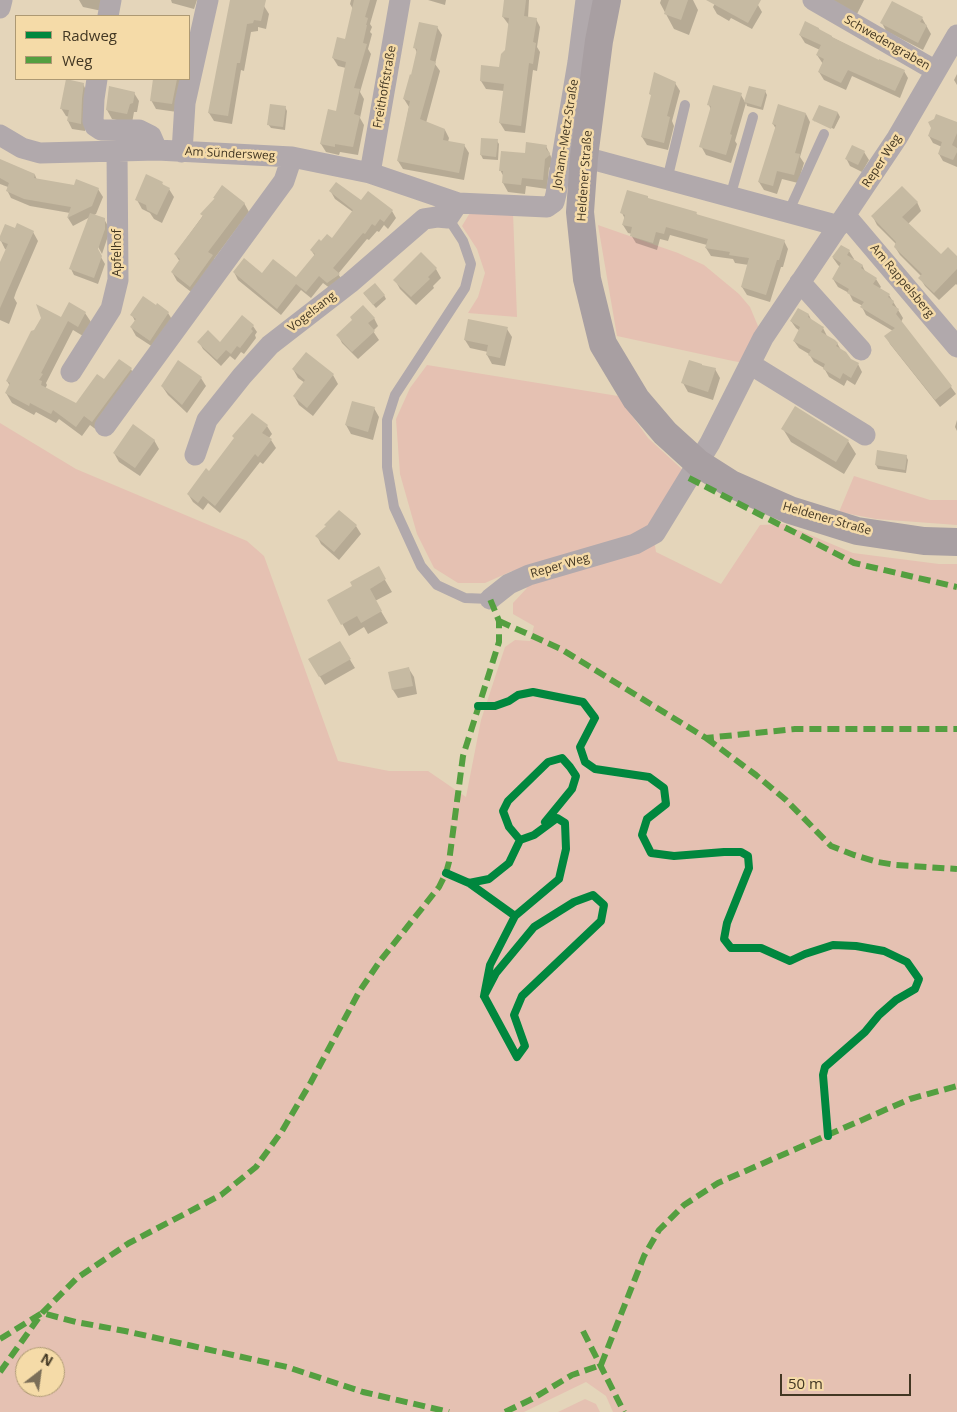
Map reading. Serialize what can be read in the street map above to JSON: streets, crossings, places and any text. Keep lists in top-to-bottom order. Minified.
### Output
{"streets":{"main road":["Heldener Straße"],"street":["Schwedengraben","Freithoffstraße","Johann-Metz-Straße","Am Sündersweg","Reper Weg","Apfelhof","Am Rappelsberg","Vogelsang"]},"crossings":[["Schwedengraben","Reper Weg"],["Freithoffstraße","Am Sündersweg"],["Johann-Metz-Straße","Am Sündersweg"],["Johann-Metz-Straße","Vogelsang"],["Am Sündersweg","Apfelhof"],["Am Sündersweg","Vogelsang"],["Reper Weg","Heldener Straße"],["Reper Weg","Am Rappelsberg"]],"legend":["Radweg","Weg"],"scale_bar":"50 m","north":"top right"}
